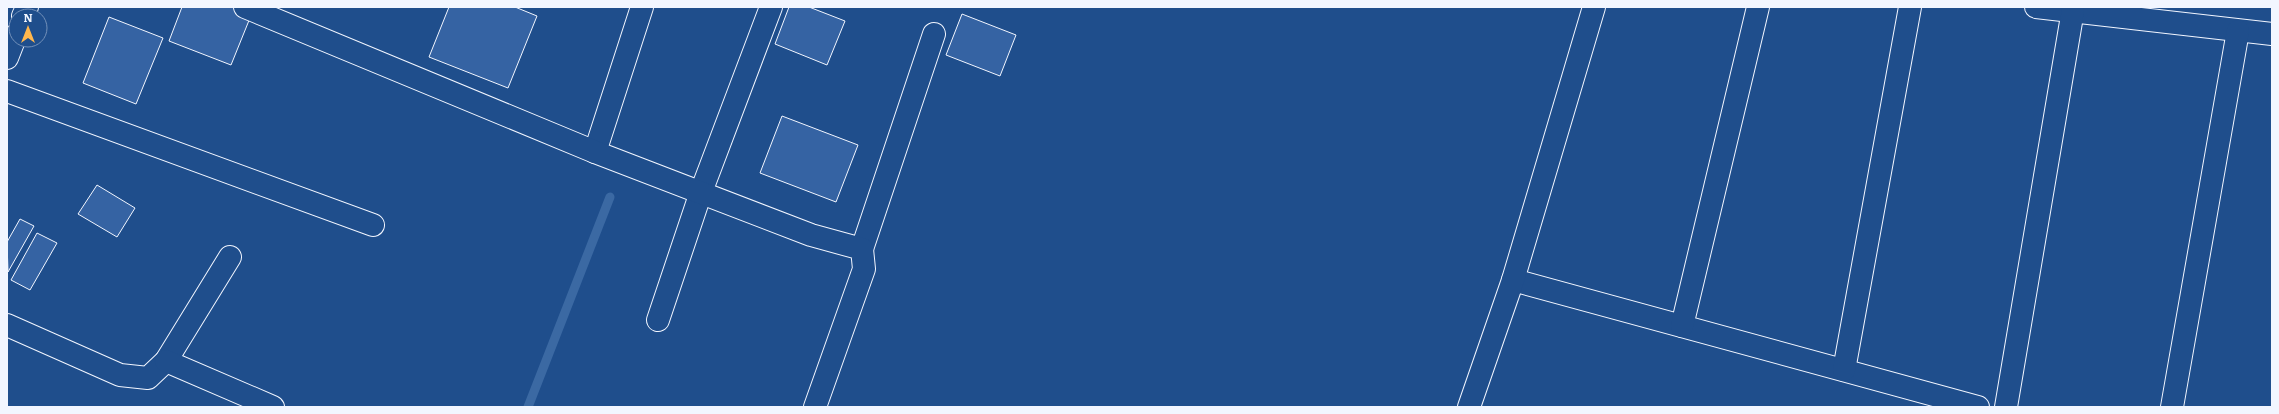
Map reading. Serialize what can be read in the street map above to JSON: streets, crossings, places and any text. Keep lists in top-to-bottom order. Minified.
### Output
{"north":"top"}
